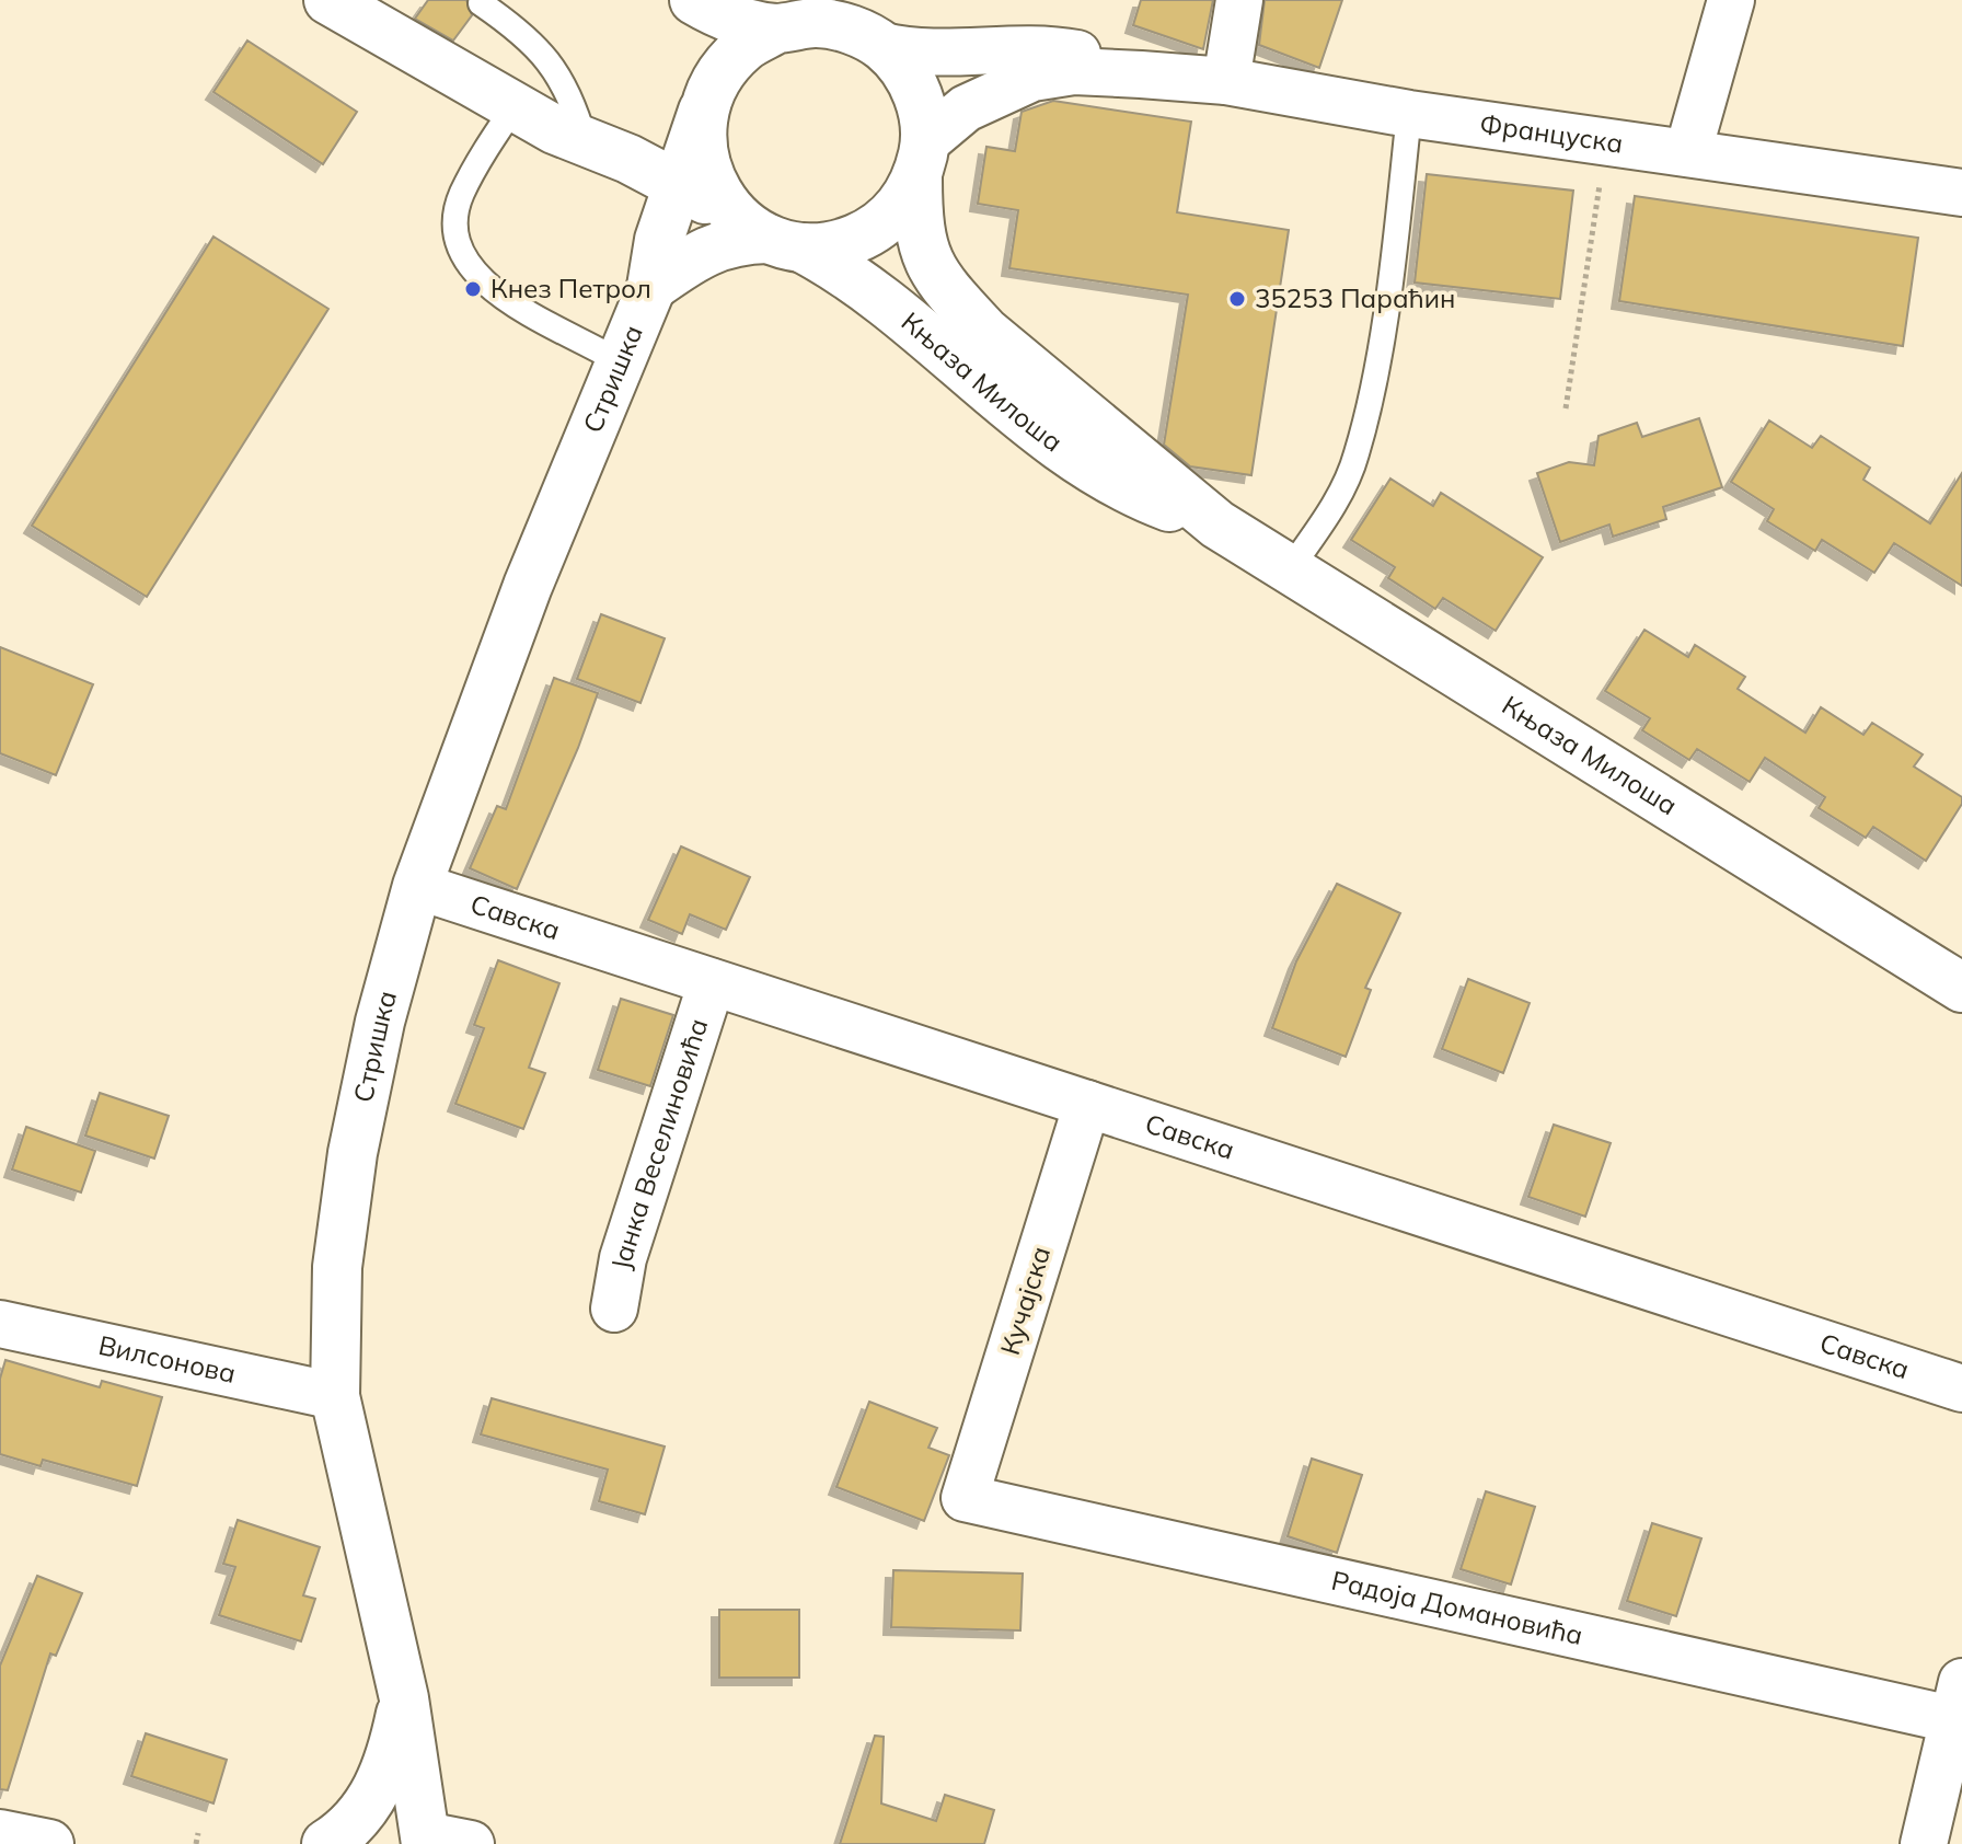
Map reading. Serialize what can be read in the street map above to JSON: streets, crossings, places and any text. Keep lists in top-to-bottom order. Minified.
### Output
{"streets":{"main road":["Стришка","Књаза Милоша"],"street":["Француска","Савска","Јанка Веселиновића","Кучајска","Вилсонова","Радоја Домановића"]},"crossings":[["Француска","Стришка"],["Француска","Књаза Милоша"],["Стришка","Књаза Милоша"],["Стришка","Савска"],["Стришка","Вилсонова"],["Савска","Јанка Веселиновића"],["Савска","Кучајска"],["Кучајска","Радоја Домановића"]],"places":["Кнез Петрол","35253 Параћин"]}
